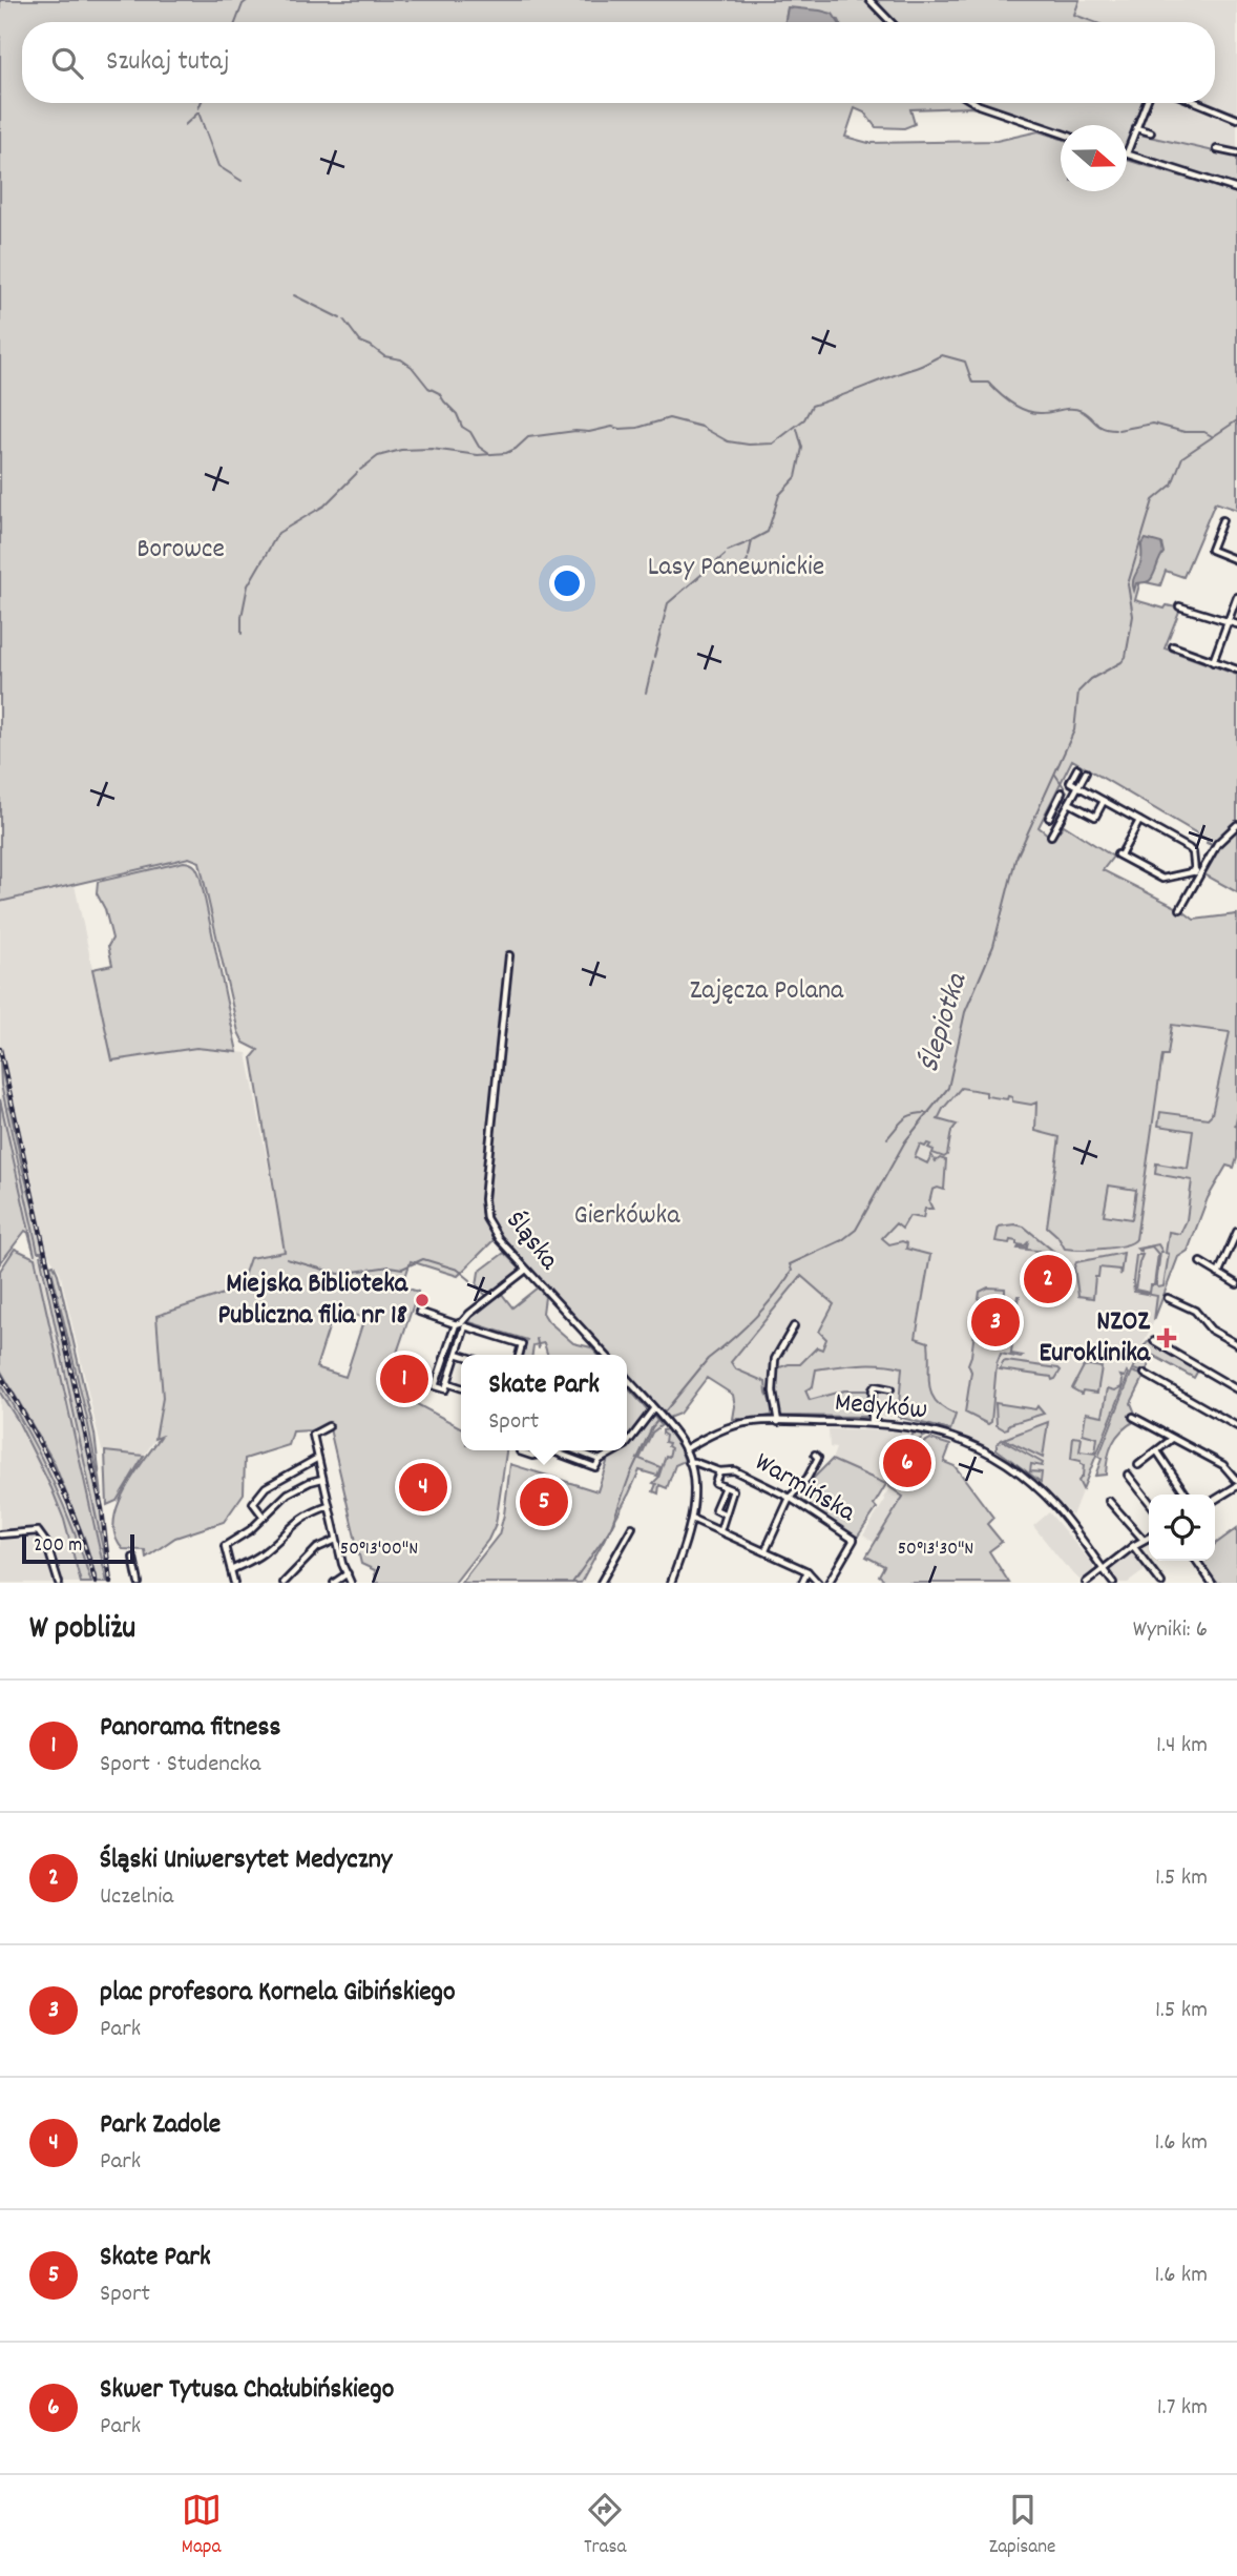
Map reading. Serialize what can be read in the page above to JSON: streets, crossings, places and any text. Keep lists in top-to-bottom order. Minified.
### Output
{"streets":{"street":["Śląska","Medyków","Warmińska"]},"water":["Ślepiotka"],"parks":["Borowce","Lasy Panewnickie","Zajęcza Polana","Gierkówka"],"places":{"other":["Miejska Biblioteka Publiczna filia nr 18"],"health":["NZOZ Euroklinika"]},"scale_bar":"200 m","north":"right","page":{"search":"Szukaj tutaj","pins":["2","3","1","6","4","5"],"popup":["Skate Park","Sport"],"scale":"200 m","heading":["W pobliżu","Wyniki: 6"],"list":[{"mark":"1","name":"Panorama fitness","note":"Sport · Studencka","value":"1.4 km"},{"mark":"2","name":"Śląski Uniwersytet Medyczny","note":"Uczelnia","value":"1.5 km"},{"mark":"3","name":"plac profesora Kornela Gibińskiego","note":"Park","value":"1.5 km"},{"mark":"4","name":"Park Zadole","note":"Park","value":"1.6 km"},{"mark":"5","name":"Skate Park","note":"Sport","value":"1.6 km"},{"mark":"6","name":"Skwer Tytusa Chałubińskiego","note":"Park","value":"1.7 km"}],"nav":["Mapa","Trasa","Zapisane"]},"coordinates":["50°13'00\"N","50°13'30\"N"]}
